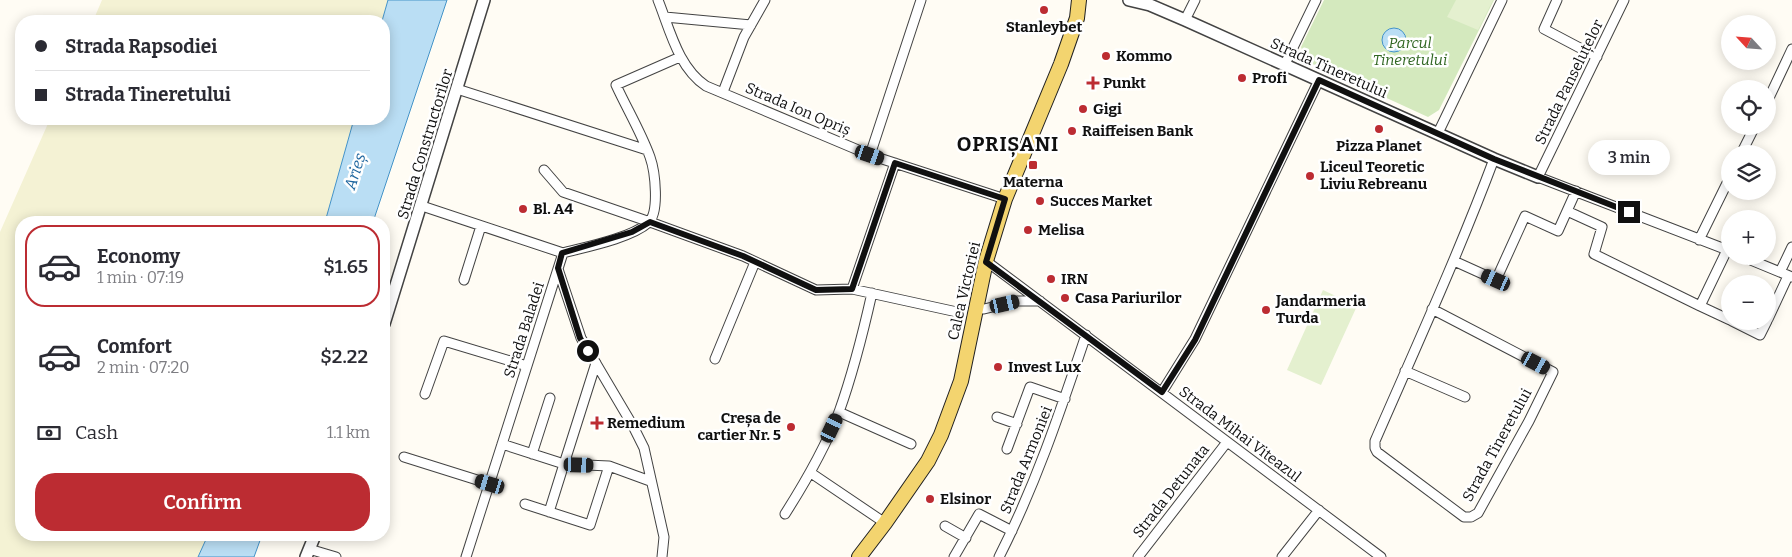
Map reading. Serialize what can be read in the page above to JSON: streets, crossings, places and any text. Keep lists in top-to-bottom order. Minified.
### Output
{"streets":{"main road":["Calea Victoriei"],"street":["Strada Tineretului","Strada Panseluțelor","Strada Ion Opriș","Strada Constructorilor","Strada Baladei","Strada Mihai Viteazul","Strada Armoniei","Strada Detunata"]},"crossings":[["Strada Tineretului","Strada Panseluțelor"],["Strada Ion Opriș","Calea Victoriei"],["Calea Victoriei","Strada Mihai Viteazul"],["Strada Mihai Viteazul","Strada Armoniei"],["Strada Mihai Viteazul","Strada Detunata"]],"districts":["OPRIȘANI"],"water":["Arieș"],"parks":["Parcul Tineretului"],"places":{"other":["Stanleybet","Kommo","Profi","Gigi","Pizza Planet","Raiffeisen Bank","Liceul Teoretic Liviu Rebreanu","Succes Market","Bl. A4","Melisa","IRN","Casa Pariurilor","Jandarmeria Turda","Invest Lux","Creșa de cartier Nr. 5","Elsinor"],"health":["Punkt","Remedium"],"transit":["Materna"]},"north":"top left","page":{"map_buttons":["+","−"],"banner":["Strada Rapsodiei","Strada Tineretului"],"bubble":"3 min","list":[{"name":"Economy","note":"1 min · 07:19","value":"$1.65"},{"name":"Comfort","note":"2 min · 07:20","value":"$2.22"}],"pay":["Cash","1.1 km"],"buttons":"Confirm"}}
